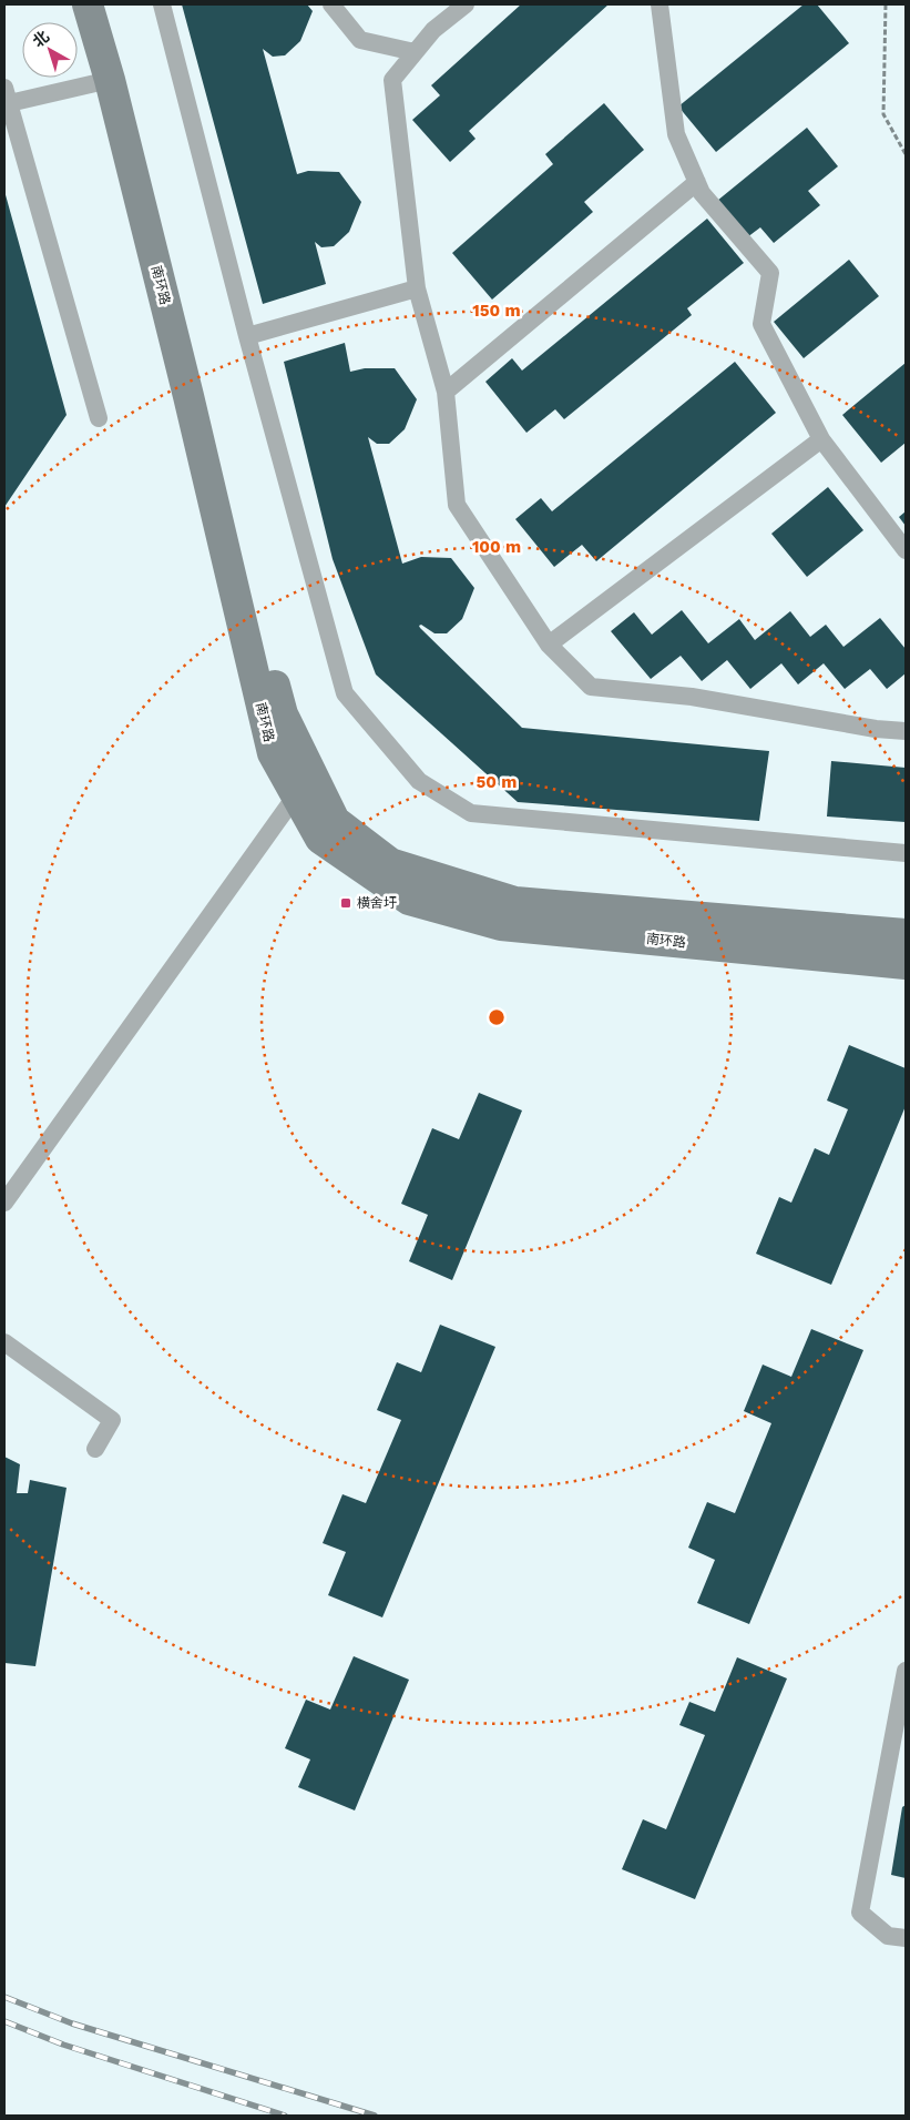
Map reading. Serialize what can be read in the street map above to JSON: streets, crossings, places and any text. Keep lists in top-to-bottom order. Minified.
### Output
{"streets":{"main road":["南环路"]},"places":{"transit":["横舍圩"]},"north":"top left","rings":["150 m","100 m","50 m"]}
